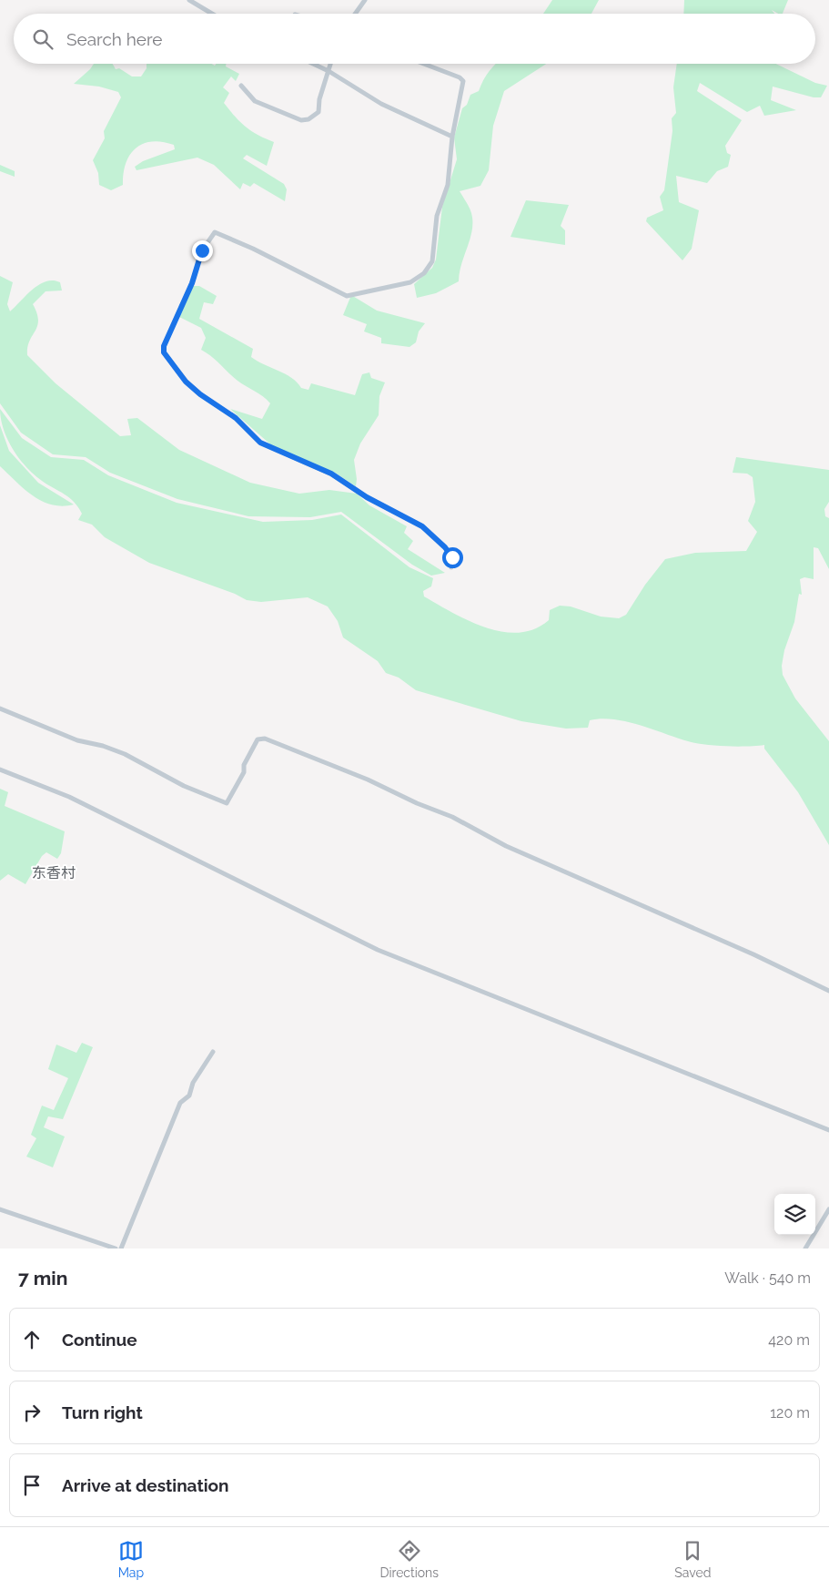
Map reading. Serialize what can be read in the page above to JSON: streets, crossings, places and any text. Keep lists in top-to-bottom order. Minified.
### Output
{"districts":["东香村"],"page":{"search":"Search here","heading":["7 min","Walk · 540 m"],"list":[["Continue","420 m"],["Turn right","120 m"],"Arrive at destination"],"nav":["Map","Directions","Saved"]}}
